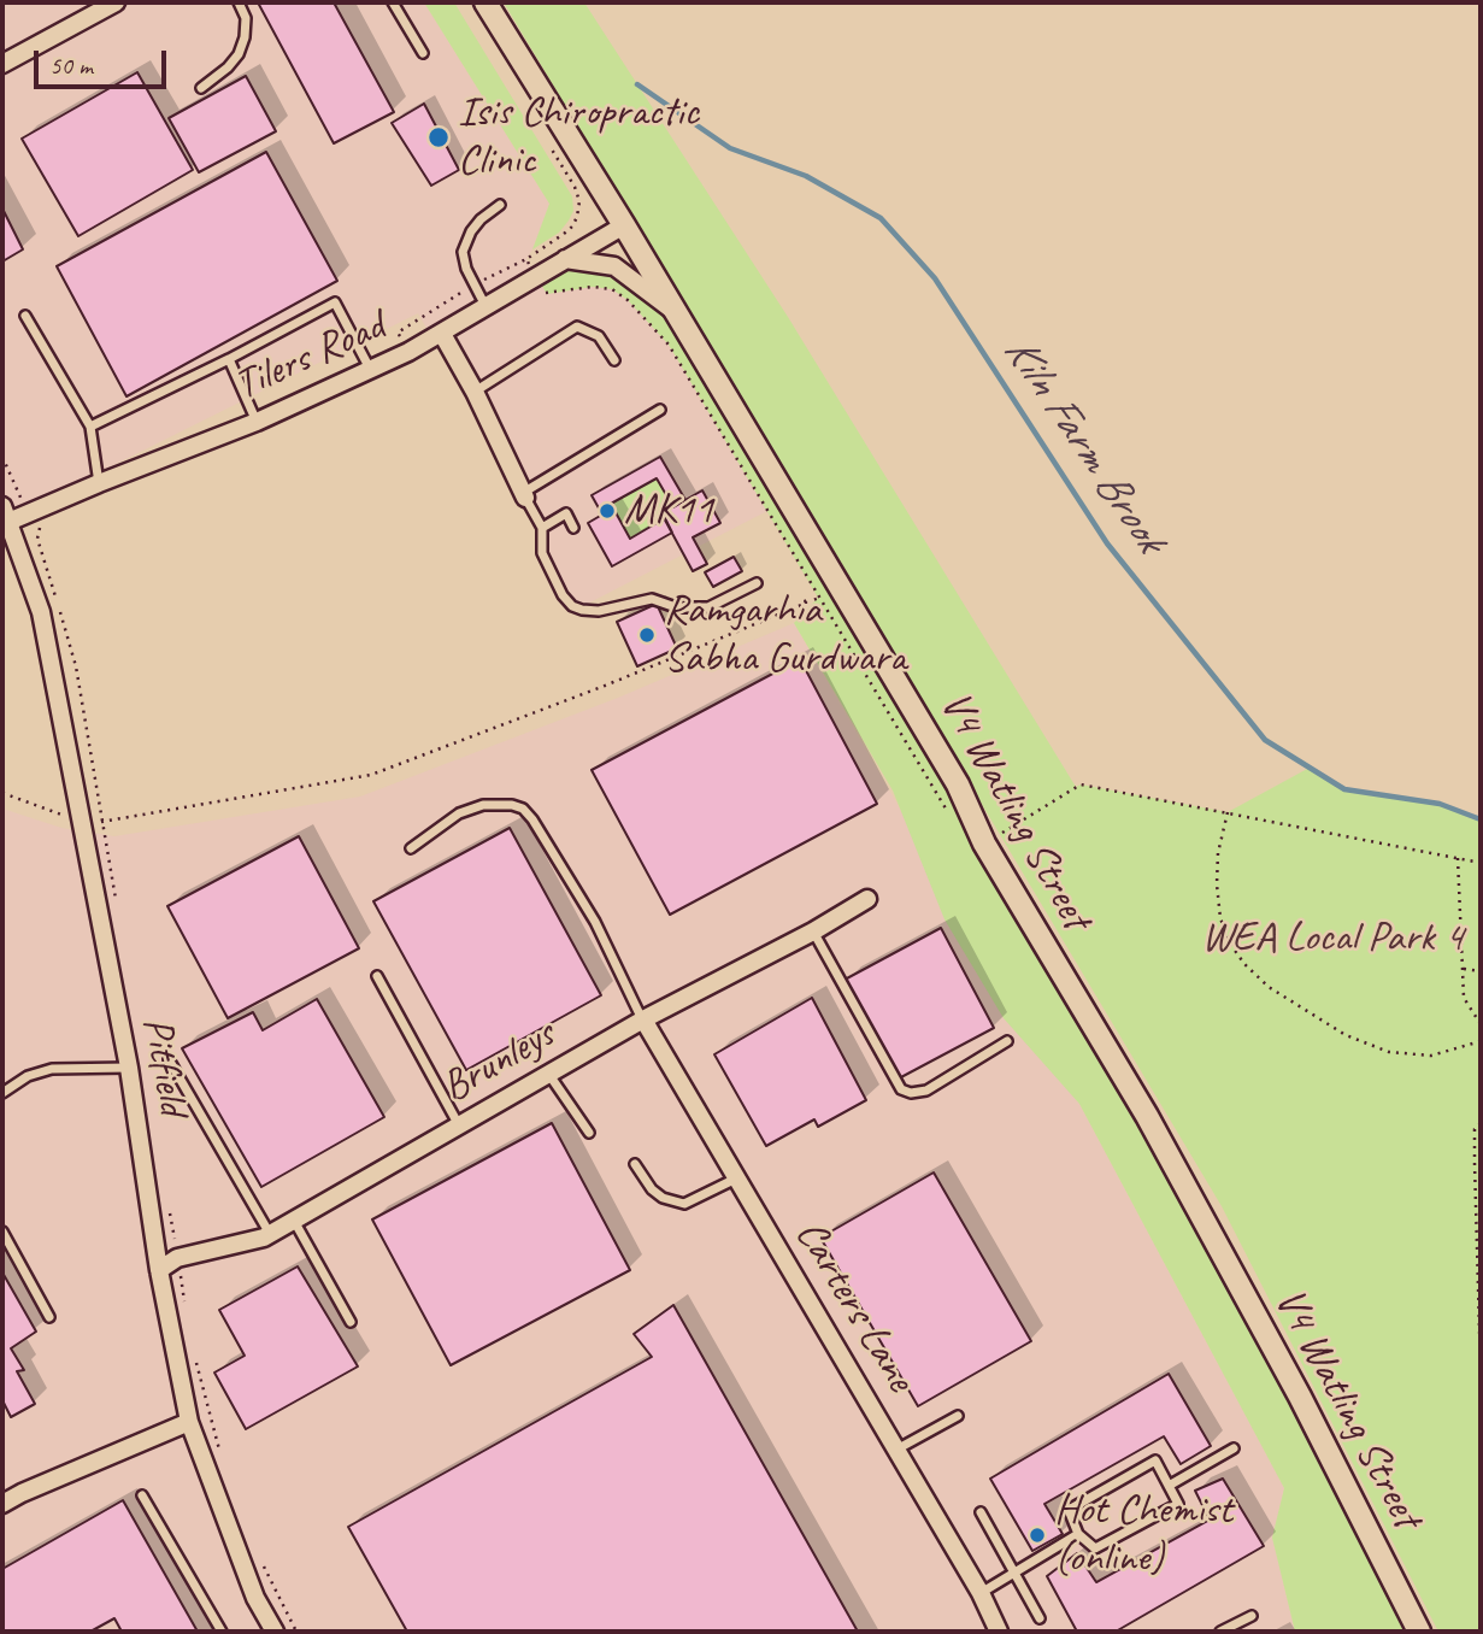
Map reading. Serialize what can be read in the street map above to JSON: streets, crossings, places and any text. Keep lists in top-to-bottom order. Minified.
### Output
{"streets":{"street":["Tilers Road","V4 Watling Street","Brunleys","Pitfield","Carters Lane"]},"crossings":[["Tilers Road","V4 Watling Street"],["Tilers Road","Pitfield"],["Brunleys","Pitfield"],["Brunleys","Carters Lane"]],"water":["Kiln Farm Brook"],"parks":["WEA Local Park 4"],"places":["Isis Chiropractic Clinic","MK11","Ramgarhia Sabha Gurdwara","Hot Chemist (online)"],"scale_bar":"50 m"}
